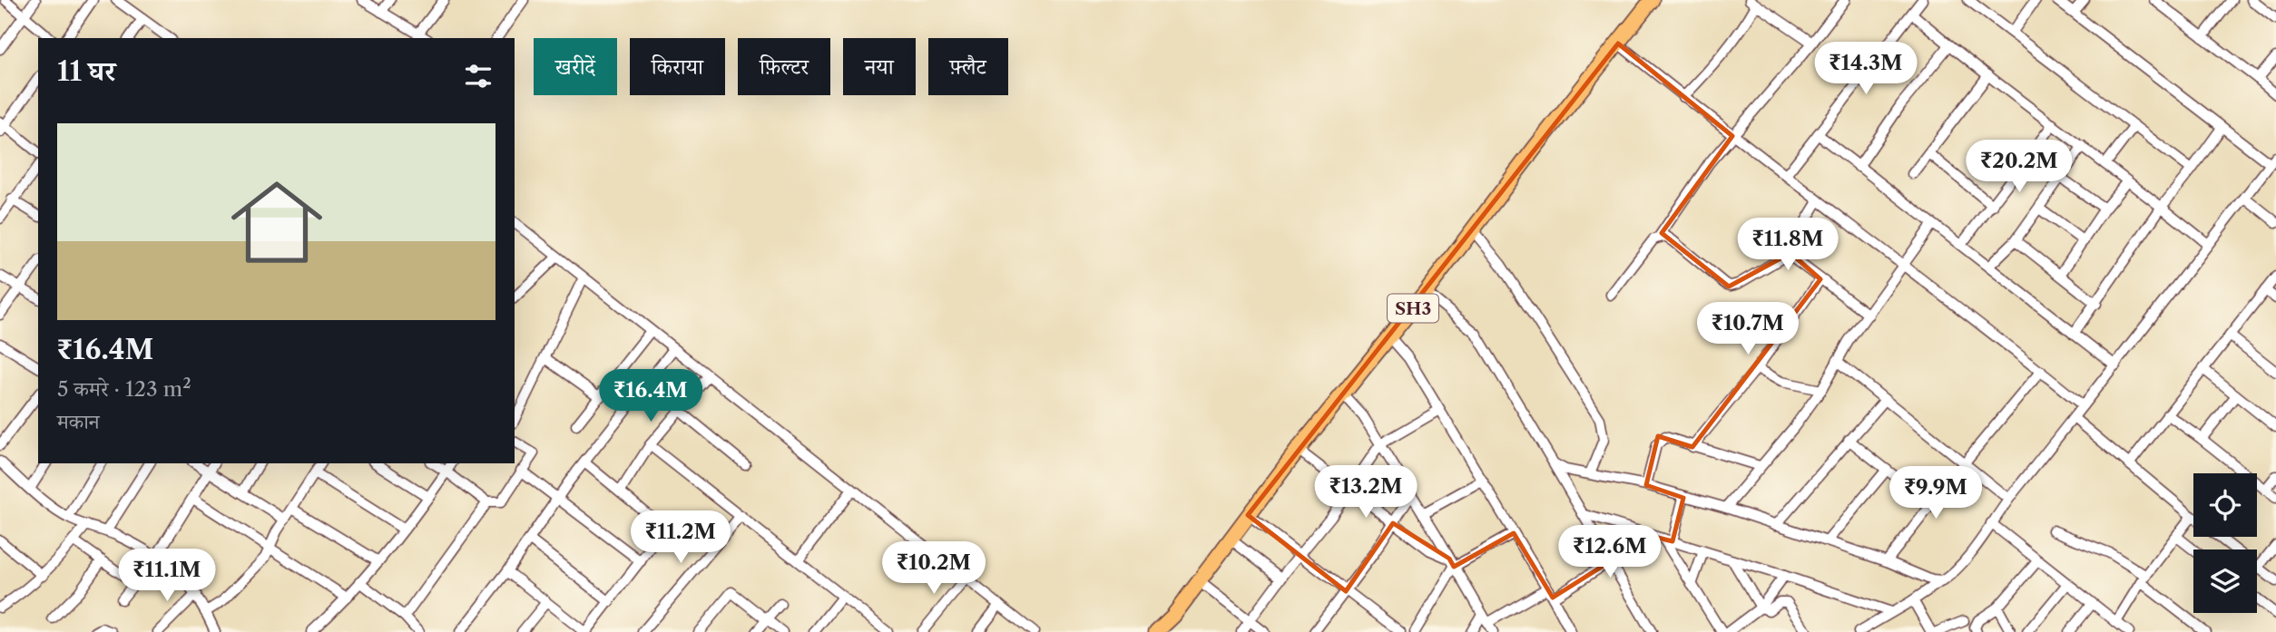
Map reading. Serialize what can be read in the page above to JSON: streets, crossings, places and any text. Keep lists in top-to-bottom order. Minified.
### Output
{"streets":{"main road":["SH3"]},"page":{"chip":["खरीदें","किराया","फ़िल्टर","नया","फ़्लैट"],"heading":"11 घर","price":["₹14.3M","₹20.2M","₹11.8M","₹10.7M","₹16.4M","₹13.2M","₹9.9M","₹11.2M","₹12.6M","₹10.2M","₹11.1M"],"list":[{"name":"₹16.4M","note":"5 कमरे · 123 m² · मकान"}]}}
